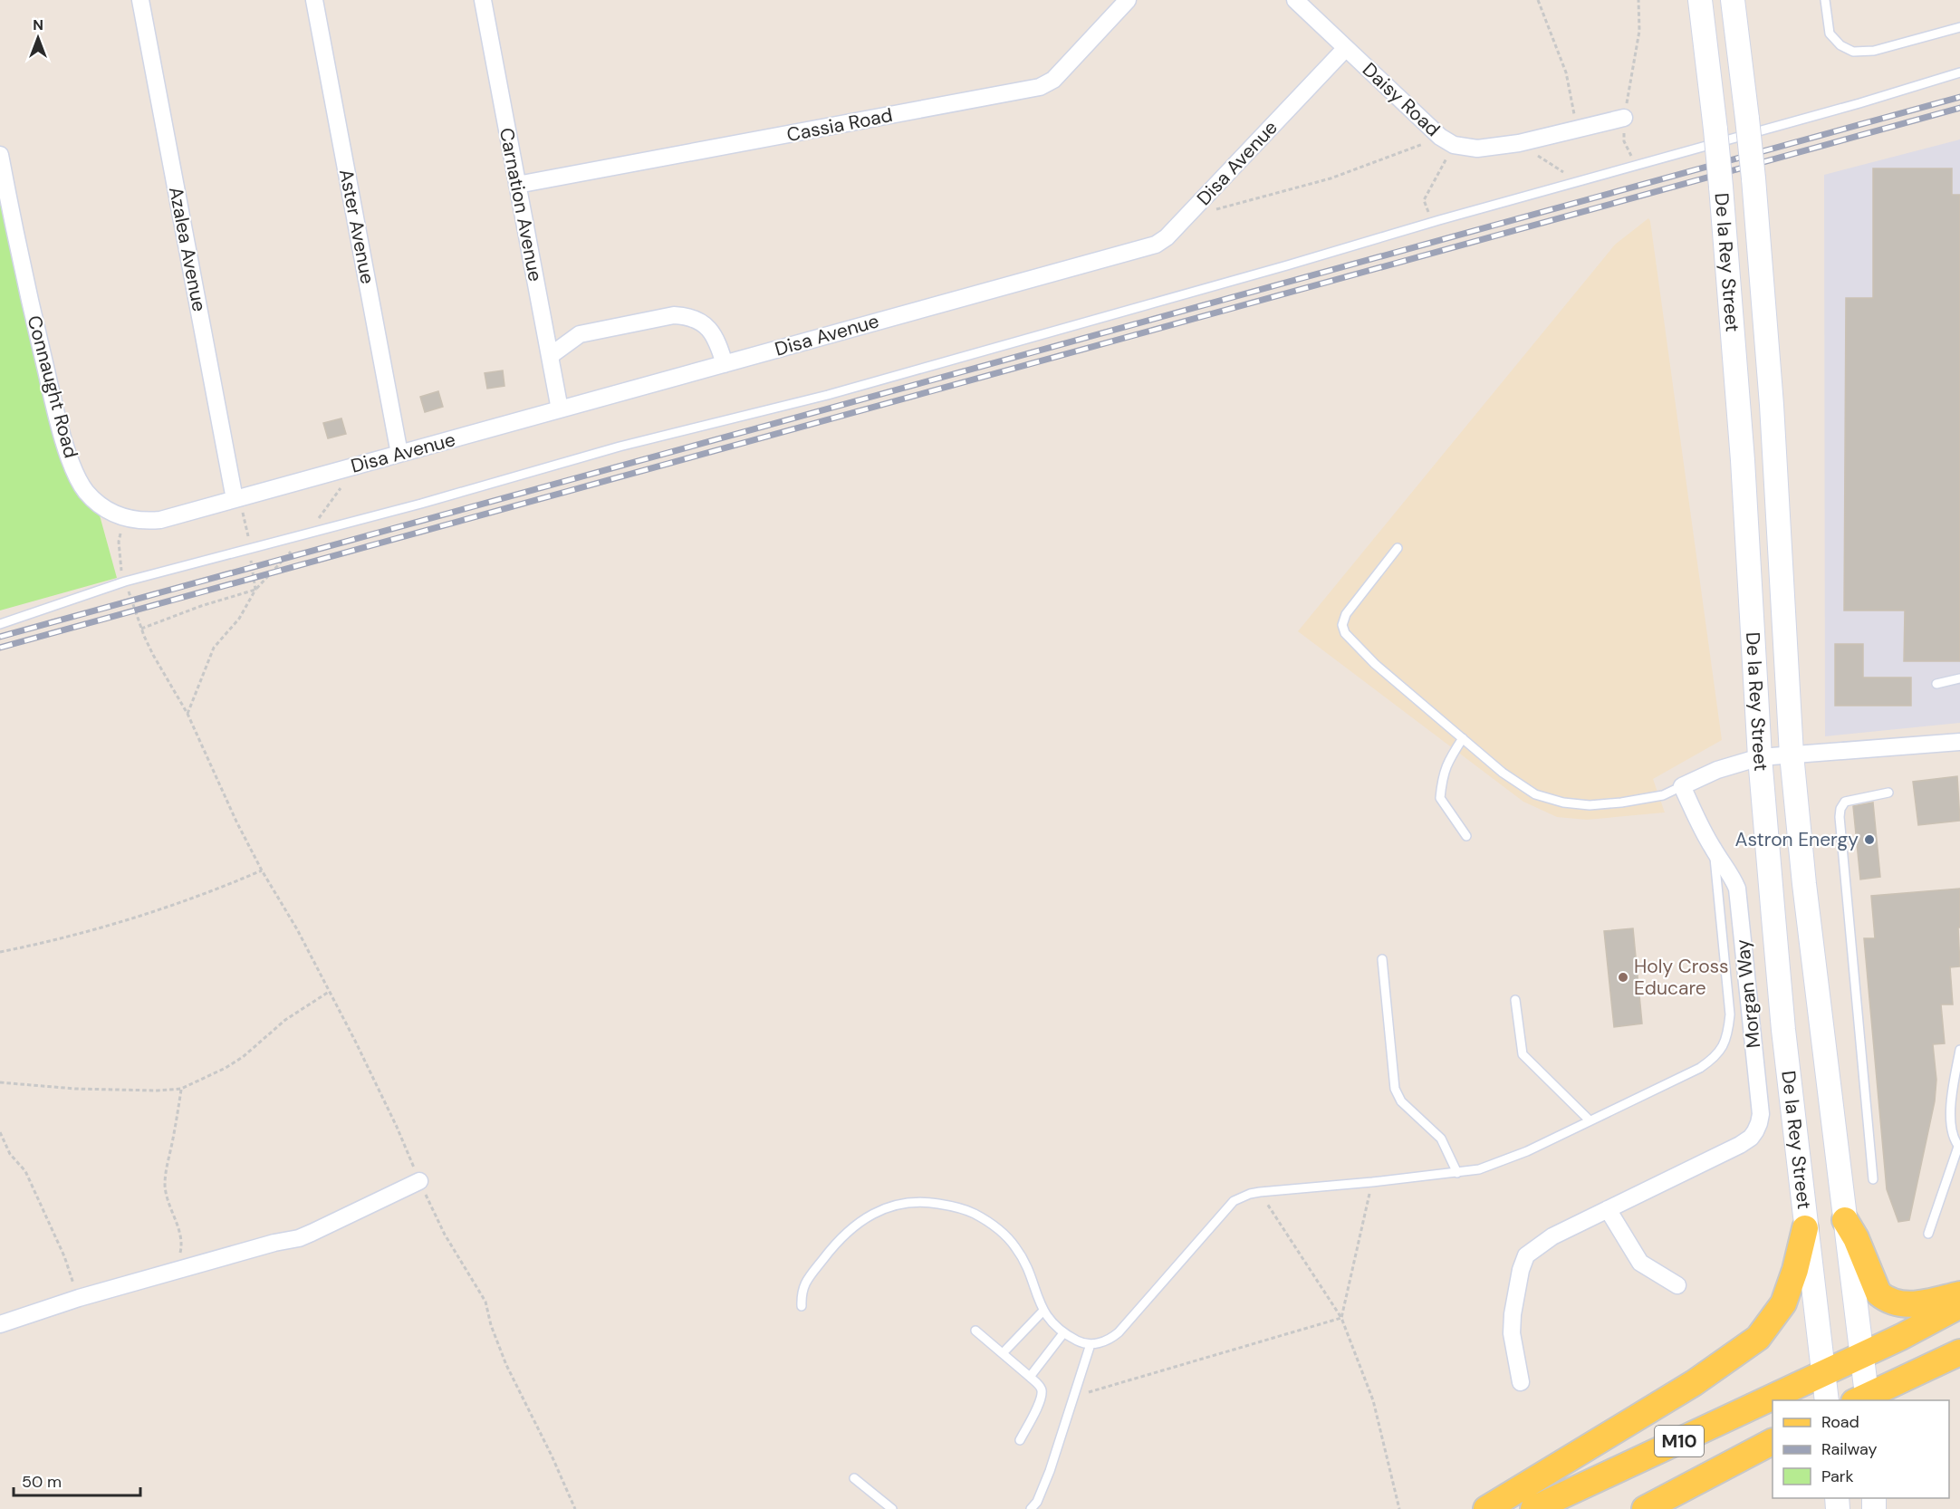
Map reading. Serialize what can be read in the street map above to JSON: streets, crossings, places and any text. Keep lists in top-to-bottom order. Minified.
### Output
{"streets":{"main road":["De la Rey Street","M10"],"street":["Daisy Road","Cassia Road","Disa Avenue","Carnation Avenue","Aster Avenue","Azalea Avenue","Connaught Road","Morgan Way"]},"crossings":[["Daisy Road","Disa Avenue"],["Cassia Road","Carnation Avenue"],["Disa Avenue","Carnation Avenue"],["Disa Avenue","Aster Avenue"],["Disa Avenue","Azalea Avenue"],["Disa Avenue","Connaught Road"],["Azalea Avenue","Connaught Road"],["De la Rey Street","M10"]],"places":["Astron Energy","Holy Cross Educare"],"legend":["Road","Railway","Park"],"scale_bar":"50 m","north":"top"}
